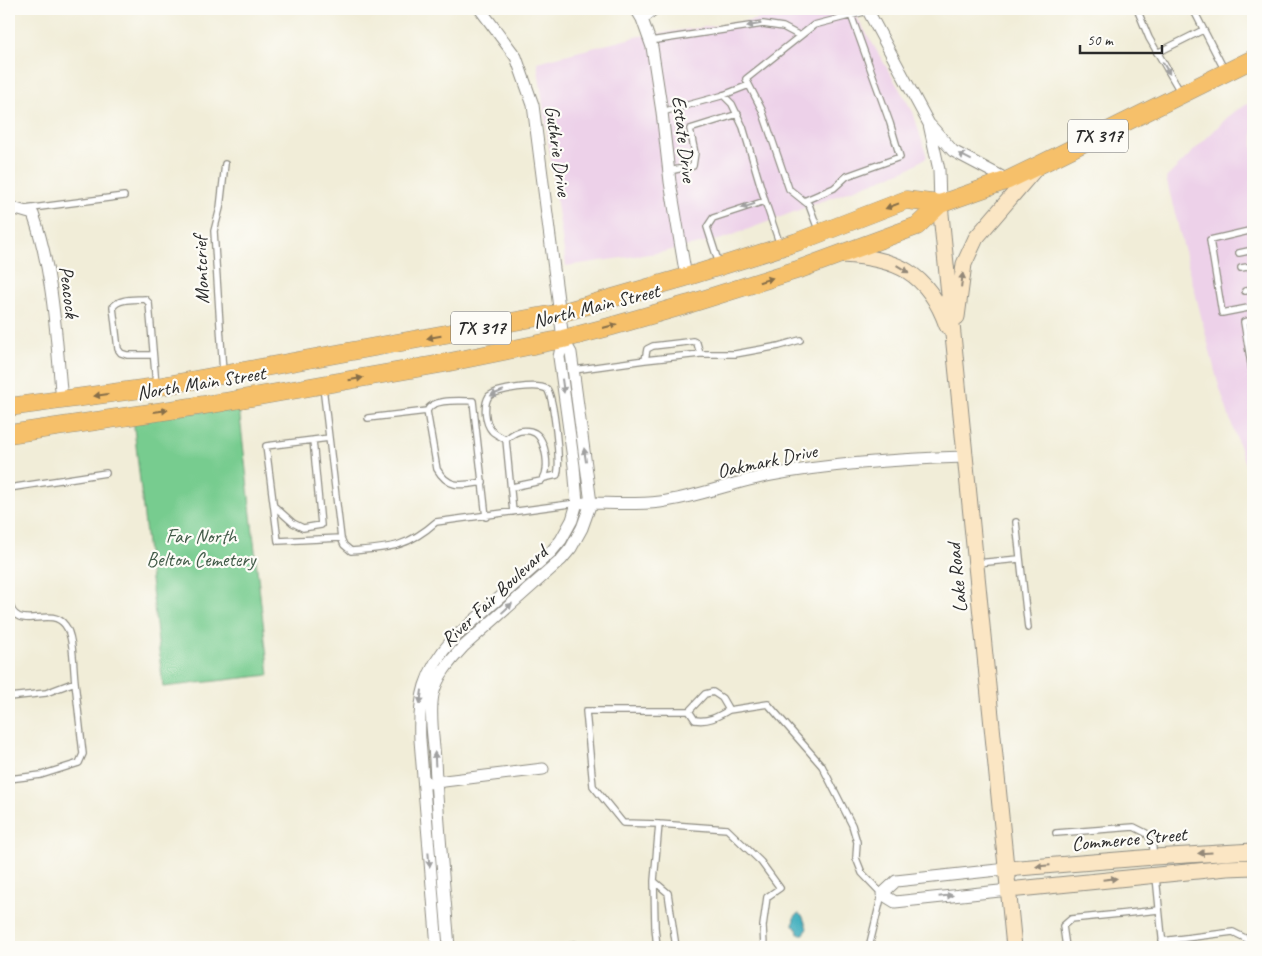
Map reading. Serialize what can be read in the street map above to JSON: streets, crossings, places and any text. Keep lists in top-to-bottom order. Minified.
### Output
{"streets":{"main road":["TX 317","North Main Street","Lake Road","Commerce Street"],"street":["Estate Drive","Guthrie Drive","Peacock","Oakmark Drive","River Fair Boulevard"],"lane":["Montcrief"]},"crossings":[["Estate Drive","North Main Street"],["Guthrie Drive","North Main Street"],["Guthrie Drive","River Fair Boulevard"],["Montcrief","North Main Street"],["Peacock","North Main Street"],["North Main Street","Lake Road"],["North Main Street","River Fair Boulevard"],["Oakmark Drive","Lake Road"],["Oakmark Drive","River Fair Boulevard"],["Lake Road","Commerce Street"]],"parks":["Far North Belton Cemetery"],"scale_bar":"50 m"}
